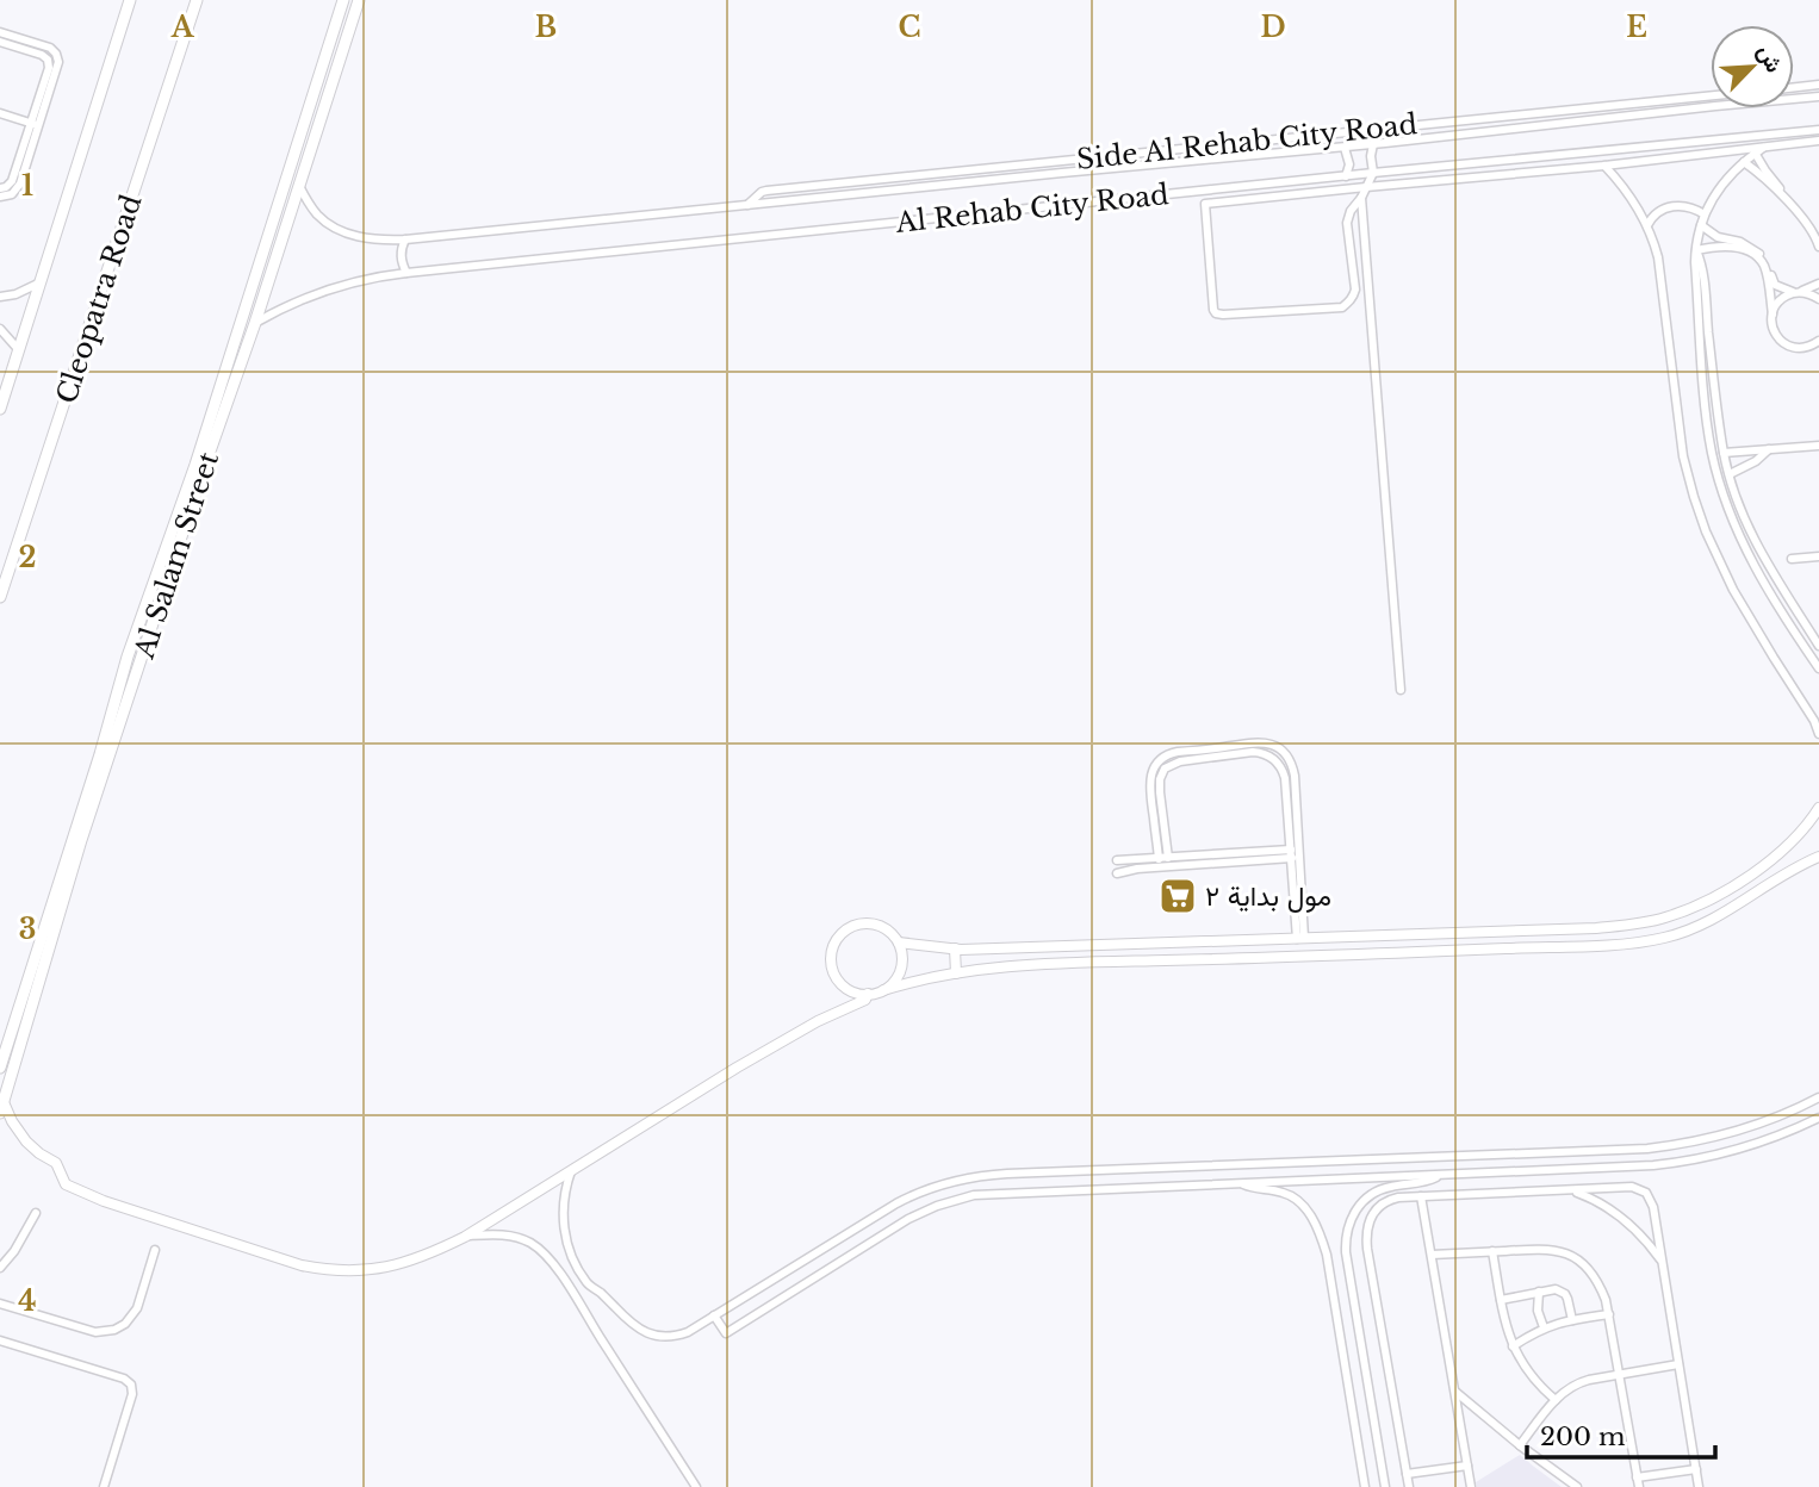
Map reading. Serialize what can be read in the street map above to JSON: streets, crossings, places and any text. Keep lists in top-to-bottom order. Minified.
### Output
{"streets":{"main road":["Cleopatra Road","Al Salam Street"],"street":["Side Al Rehab City Road","Al Rehab City Road"]},"crossings":[["Side Al Rehab City Road","Al Rehab City Road"],["Al Rehab City Road","Al Salam Street"]],"places":{"supermarket":["مول بداية ۲"]},"scale_bar":"200 m","north":"top right","grid":{"columns":["A","B","C","D","E"],"rows":["1","2","3","4"]}}
